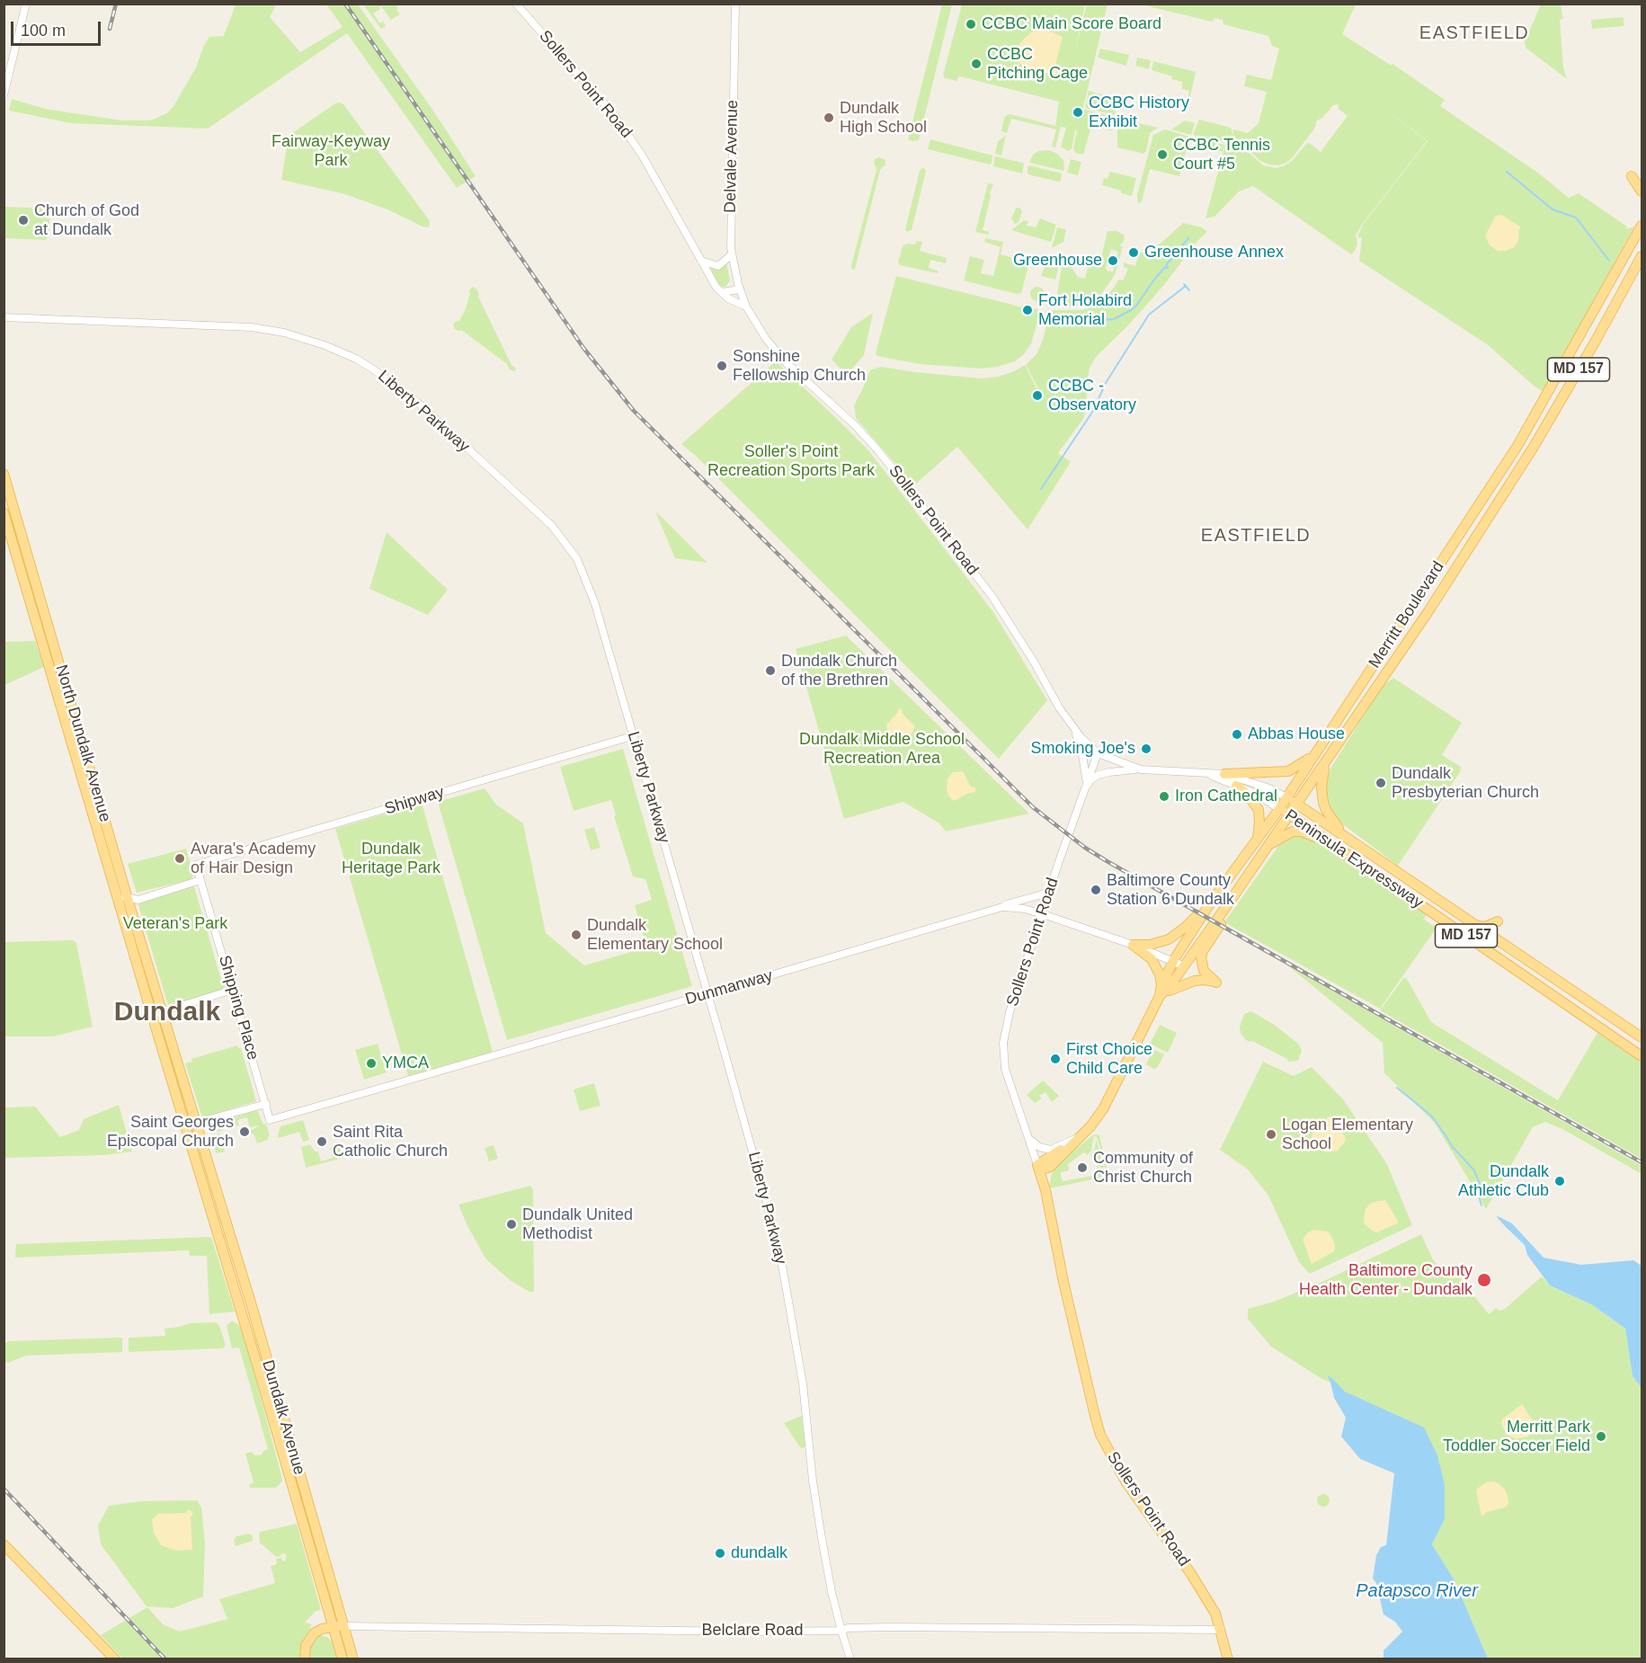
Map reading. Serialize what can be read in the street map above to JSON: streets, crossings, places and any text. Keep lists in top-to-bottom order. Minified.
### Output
{"streets":{"main road":["Sollers Point Road","MD 157","Merritt Boulevard","North Dundalk Avenue","Peninsula Expressway","Dundalk Avenue","Belclare Road"],"street":["Delvale Avenue","Liberty Parkway","Shipway","Dunmanway","Shipping Place"]},"crossings":[["Sollers Point Road","Delvale Avenue"],["Sollers Point Road","Merritt Boulevard"],["Sollers Point Road","Dunmanway"],["Sollers Point Road","Belclare Road"],["MD 157","Merritt Boulevard"],["MD 157","Peninsula Expressway"],["Liberty Parkway","Shipway"],["Liberty Parkway","Dunmanway"],["Liberty Parkway","Belclare Road"],["Merritt Boulevard","Peninsula Expressway"],["Merritt Boulevard","Dunmanway"],["North Dundalk Avenue","Dundalk Avenue"],["Shipway","Shipping Place"],["Dunmanway","Shipping Place"],["Dundalk Avenue","Belclare Road"]],"districts":["EASTFIELD","EASTFIELD","Dundalk"],"water":["Patapsco River"],"parks":["Fairway-Keyway Park","Soller's Point Recreation Sports Park","Dundalk Middle School Recreation Area","Dundalk Heritage Park","Veteran's Park"],"places":["CCBC Main Score Board","CCBC Pitching Cage","CCBC History Exhibit","Dundalk High School","CCBC Tennis Court #5","Church of God at Dundalk","Greenhouse Annex","Greenhouse","Fort Holabird Memorial","Sonshine Fellowship Church","CCBC - Observatory","Dundalk Church of the Brethren","Abbas House","Smoking Joe's","Dundalk Presbyterian Church","Iron Cathedral","Avara's Academy of Hair Design","Baltimore County Station 6 Dundalk","Dundalk Elementary School","First Choice Child Care","YMCA","Saint Georges Episcopal Church","Logan Elementary School","Saint Rita Catholic Church","Community of Christ Church","Dundalk Athletic Club","Dundalk United Methodist","Baltimore County Health Center - Dundalk","Merritt Park Toddler Soccer Field","dundalk"],"scale_bar":"100 m"}
